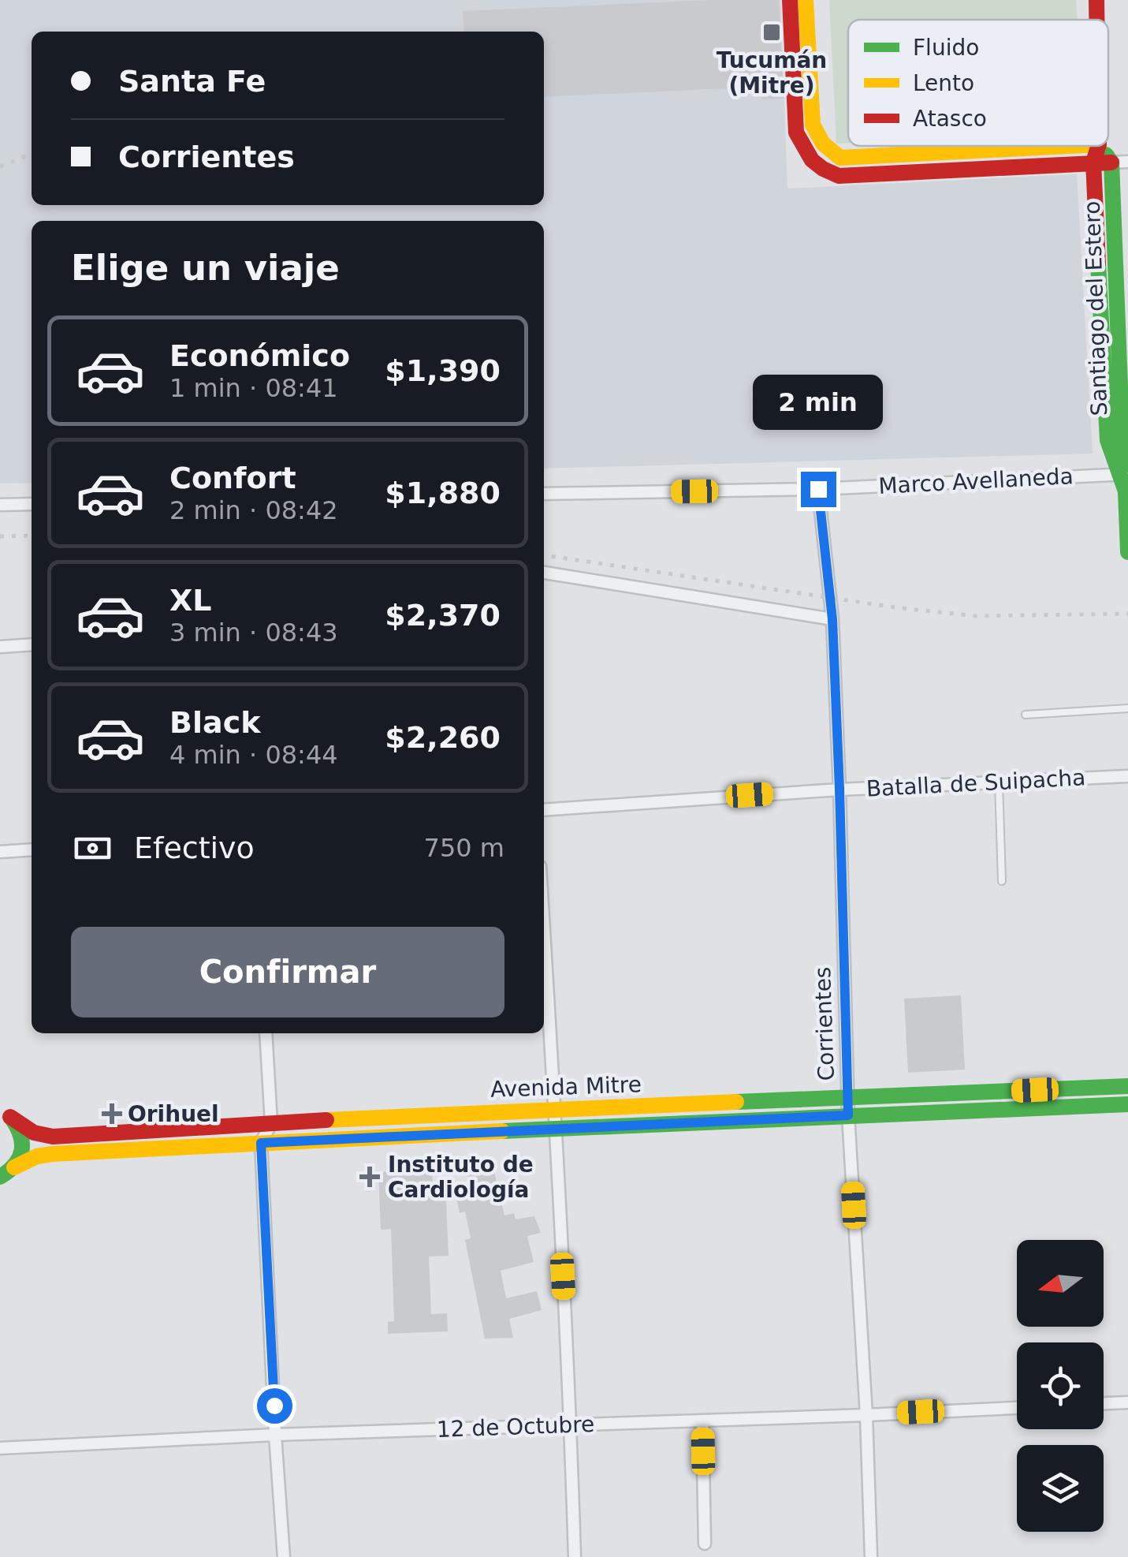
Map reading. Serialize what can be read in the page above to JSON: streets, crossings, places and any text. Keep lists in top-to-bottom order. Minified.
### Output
{"streets":{"main road":["Santiago del Estero","Avenida Mitre"],"street":["Marco Avellaneda","Batalla de Suipacha","Corrientes","12 de Octubre"]},"crossings":[["Santiago del Estero","Marco Avellaneda"],["Marco Avellaneda","Corrientes"],["Batalla de Suipacha","Corrientes"],["Corrientes","Avenida Mitre"],["Corrientes","12 de Octubre"]],"places":{"transit":["Tucumán (Mitre)"],"health":["Orihuel","Instituto de Cardiología"]},"legend":["Fluido","Lento","Atasco"],"north":"left","page":{"banner":["Santa Fe","Corrientes"],"heading":"Elige un viaje","list":[{"name":"Económico","note":"1 min · 08:41","value":"$1,390"},{"name":"Confort","note":"2 min · 08:42","value":"$1,880"},{"name":"XL","note":"3 min · 08:43","value":"$2,370"},{"name":"Black","note":"4 min · 08:44","value":"$2,260"}],"bubble":"2 min","pay":["Efectivo","750 m"],"buttons":"Confirmar"}}
